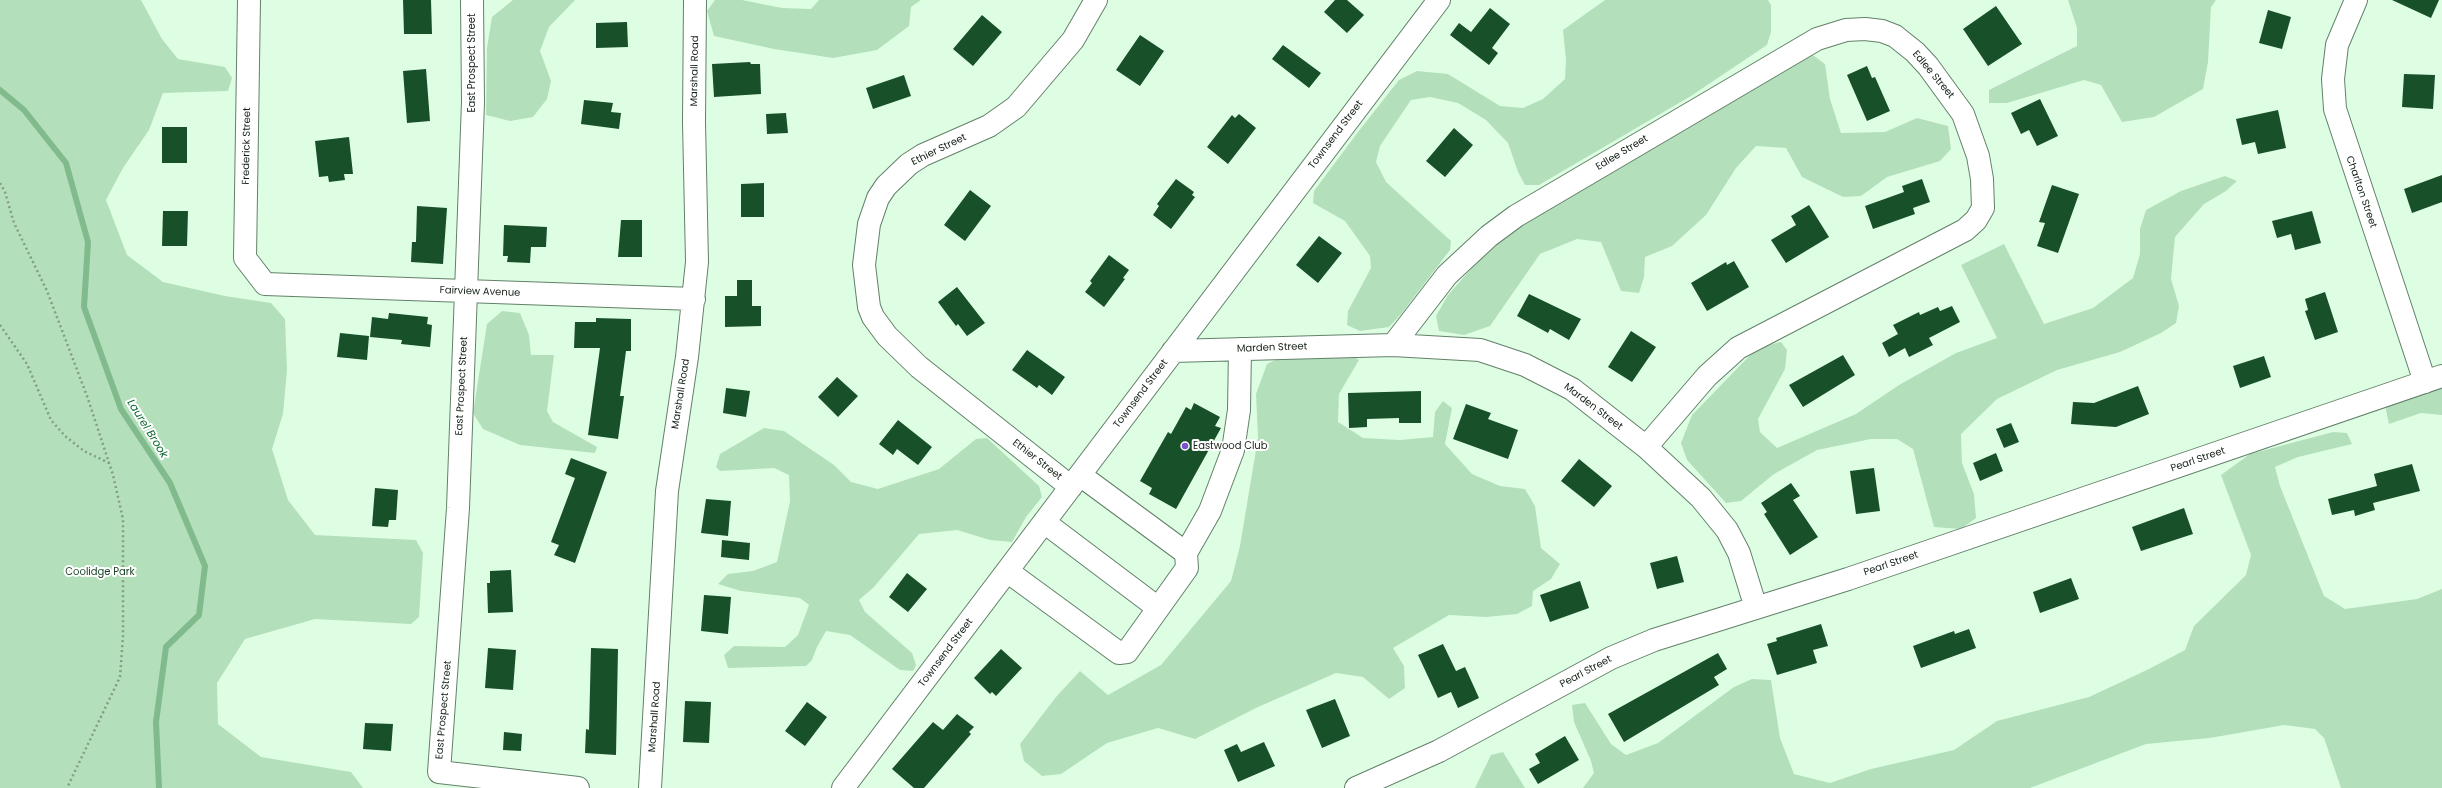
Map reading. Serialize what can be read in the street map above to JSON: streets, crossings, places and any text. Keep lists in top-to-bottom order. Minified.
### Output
{"streets":{"street":["East Prospect Street","Marshall Road","Edlee Street","Townsend Street","Frederick Street","Ethier Street","Charlton Street","Fairview Avenue","Marden Street","Pearl Street"]},"crossings":[["East Prospect Street","Fairview Avenue"],["Marshall Road","Fairview Avenue"],["Edlee Street","Marden Street"],["Townsend Street","Ethier Street"],["Townsend Street","Marden Street"],["Frederick Street","Fairview Avenue"],["Charlton Street","Pearl Street"],["Marden Street","Pearl Street"]],"water":["Laurel Brook"],"parks":["Coolidge Park"],"places":["Eastwood Club"]}
